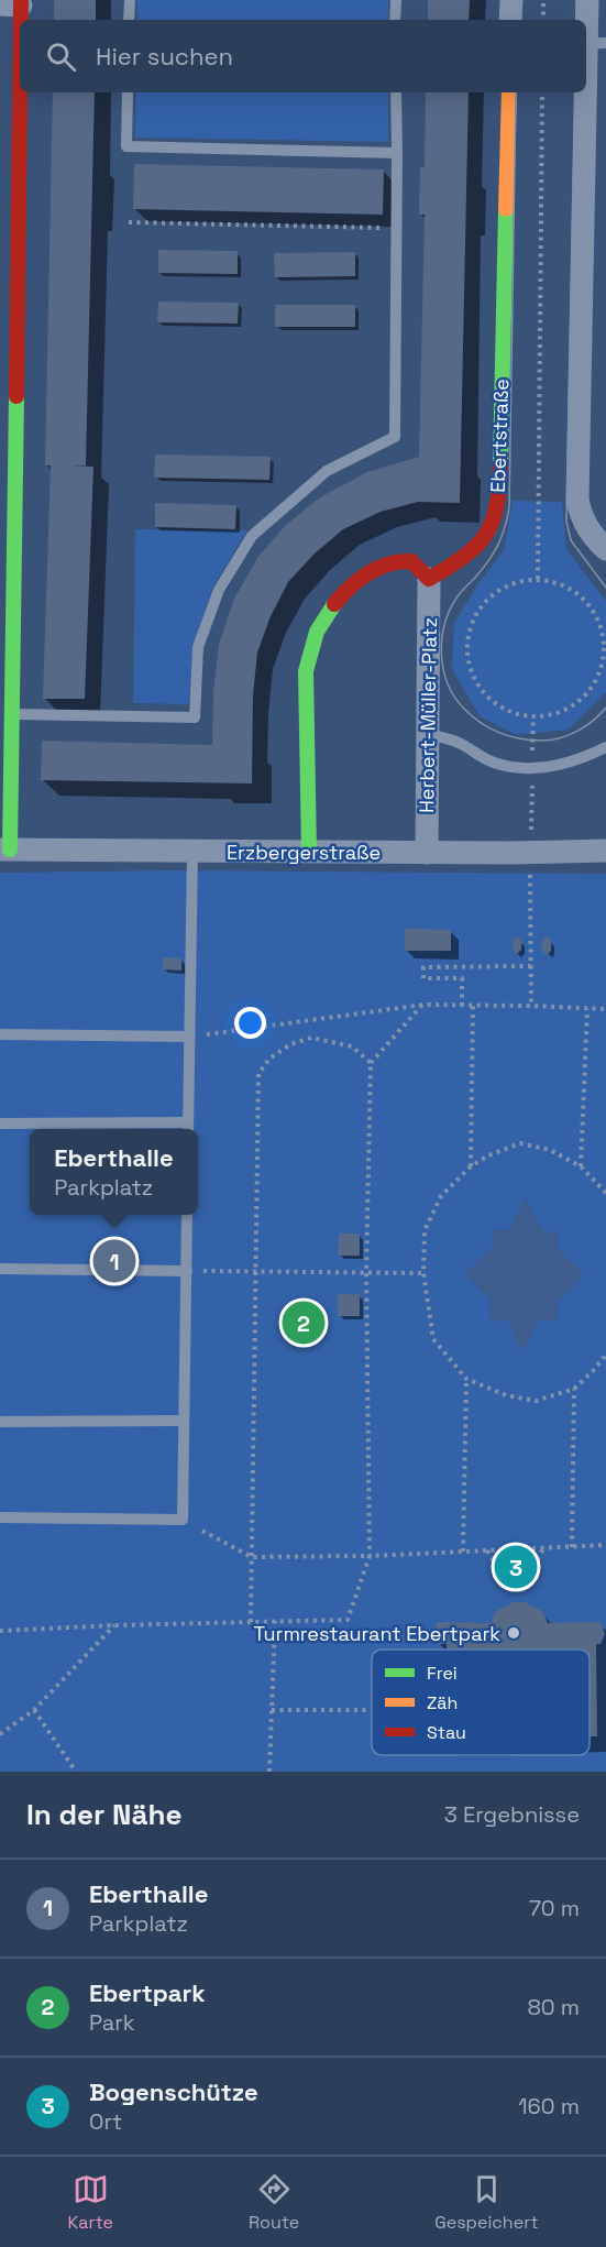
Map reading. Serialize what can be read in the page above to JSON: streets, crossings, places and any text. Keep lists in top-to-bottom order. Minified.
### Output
{"streets":{"street":["Ebertstraße","Herbert-Müller-Platz","Erzbergerstraße"]},"crossings":[["Ebertstraße","Herbert-Müller-Platz"],["Herbert-Müller-Platz","Erzbergerstraße"]],"places":["Turmrestaurant Ebertpark"],"legend":["Frei","Zäh","Stau"],"page":{"search":"Hier suchen","popup":["Eberthalle","Parkplatz"],"pins":["1","2","3"],"heading":["In der Nähe","3 Ergebnisse"],"list":[{"mark":"1","name":"Eberthalle","note":"Parkplatz","value":"70 m"},{"mark":"2","name":"Ebertpark","note":"Park","value":"80 m"},{"mark":"3","name":"Bogenschütze","note":"Ort","value":"160 m"}],"nav":["Karte","Route","Gespeichert"]}}
